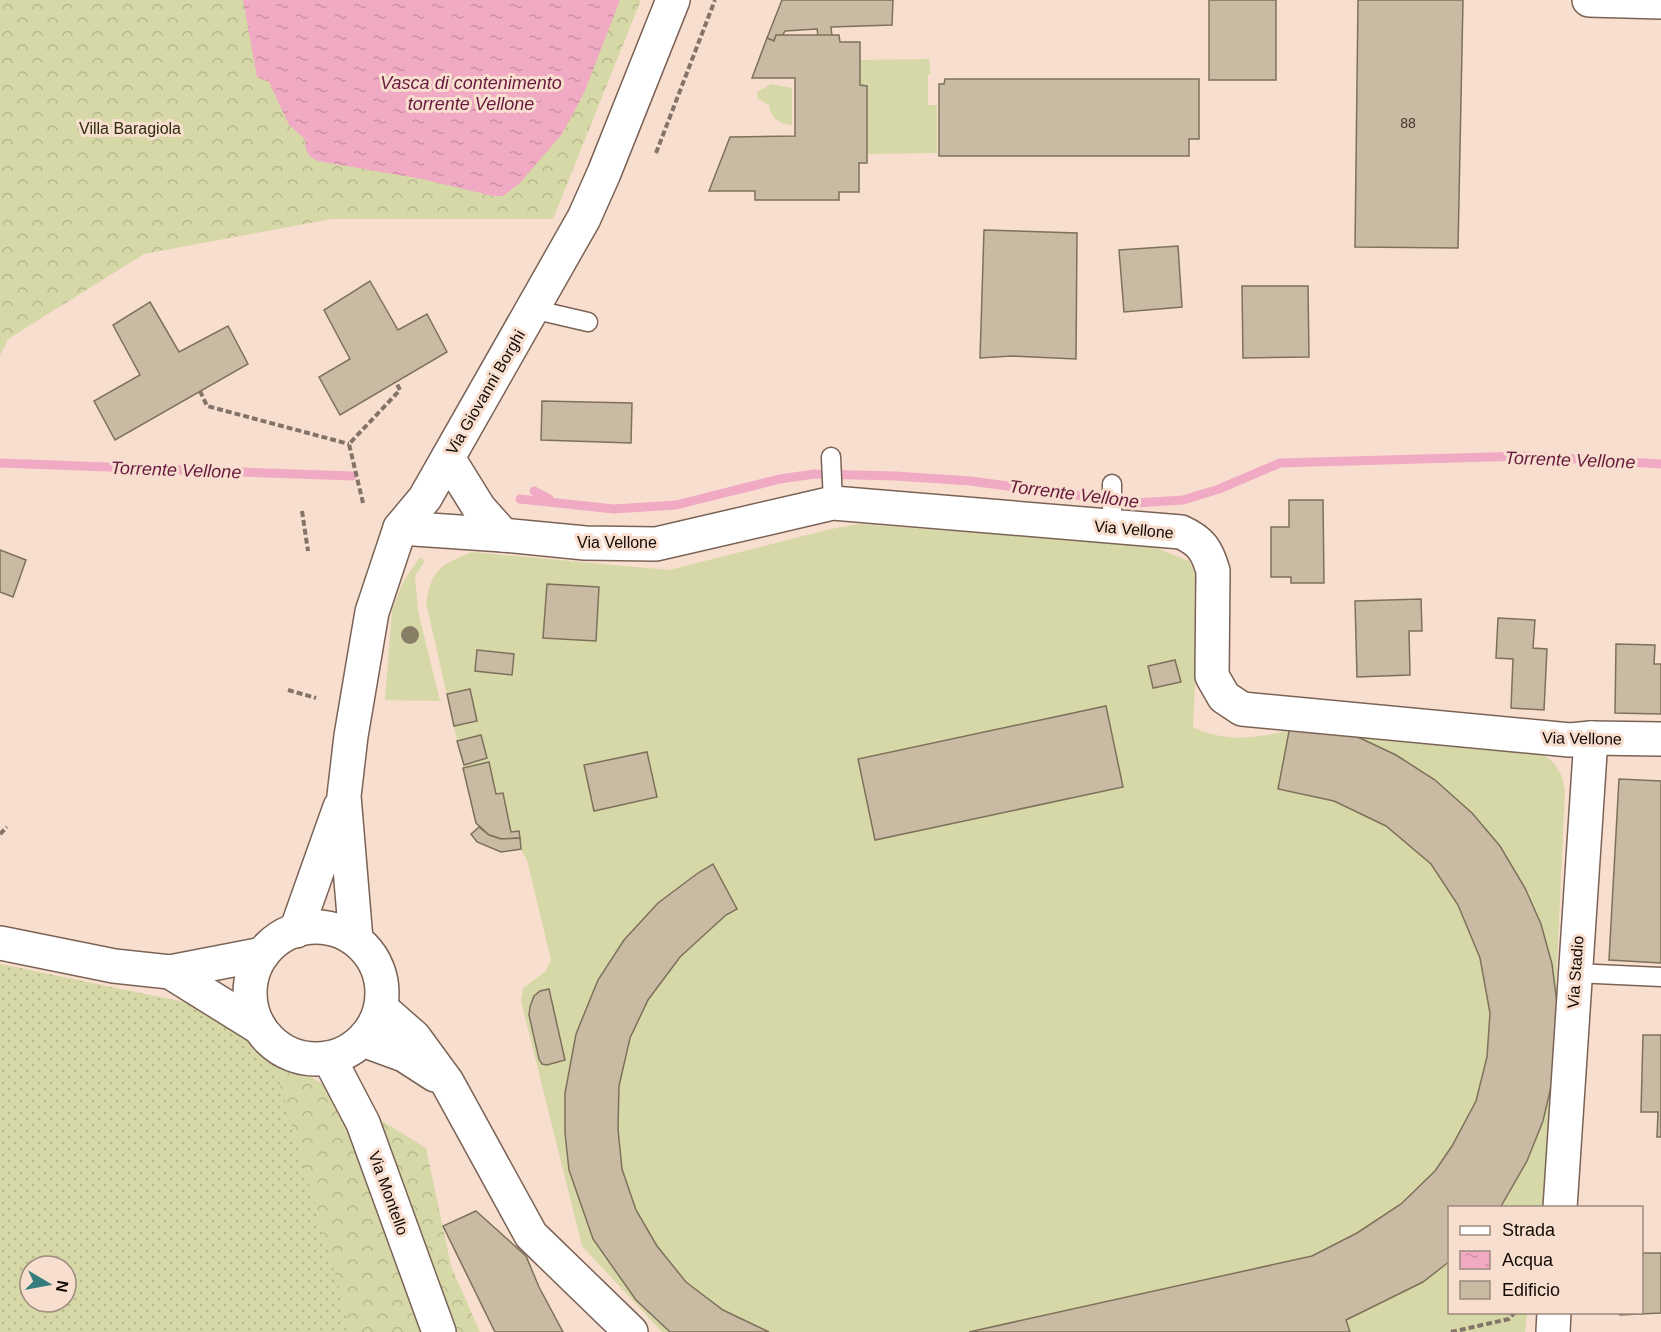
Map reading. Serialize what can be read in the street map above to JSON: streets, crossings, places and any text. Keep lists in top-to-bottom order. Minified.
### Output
{"streets":{"street":["Via Giovanni Borghi","Via Vellone","Via Stadio","Via Montello"]},"crossings":[["Via Giovanni Borghi","Via Vellone"],["Via Giovanni Borghi","Via Montello"],["Via Vellone","Via Stadio"]],"water":["Vasca di contenimento torrente Vellone","Torrente Vellone"],"parks":["Villa Baragiola"],"house_numbers":["88"],"legend":["Strada","Acqua","Edificio"],"north":"right"}
